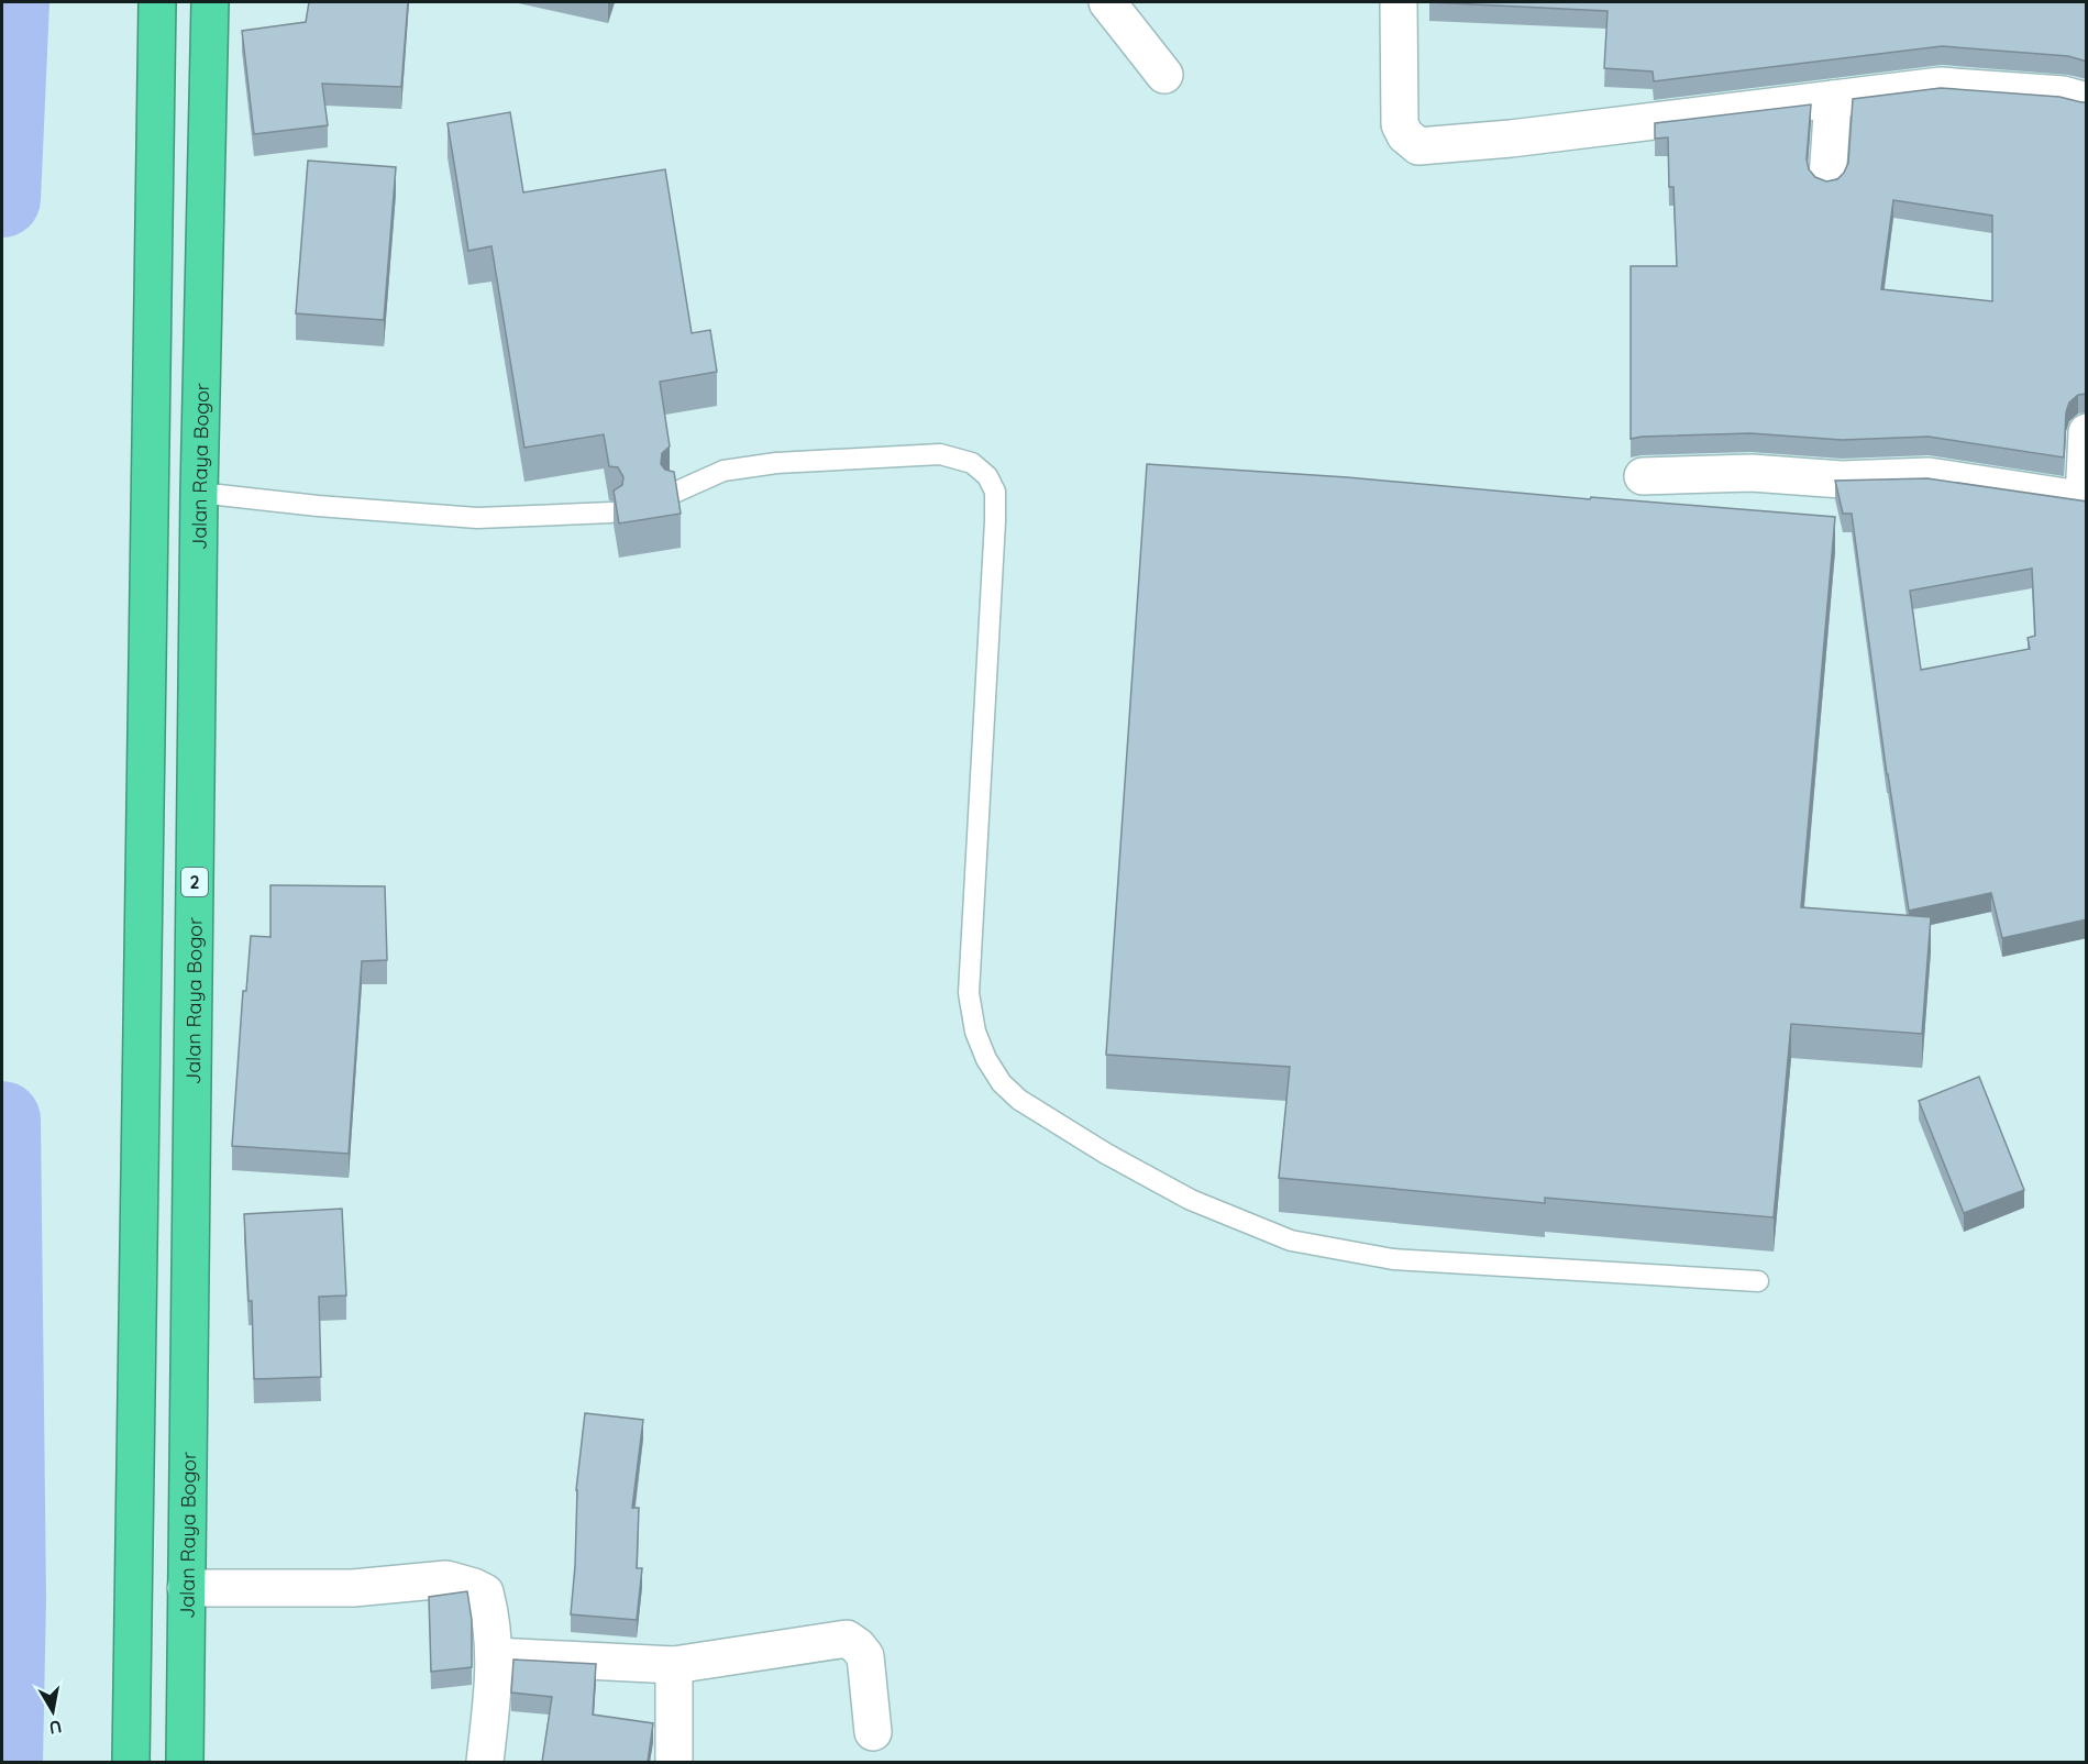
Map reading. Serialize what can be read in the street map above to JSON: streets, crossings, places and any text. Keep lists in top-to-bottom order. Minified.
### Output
{"streets":{"highway":["Jalan Raya Bogor","2"]},"north":"bottom"}
